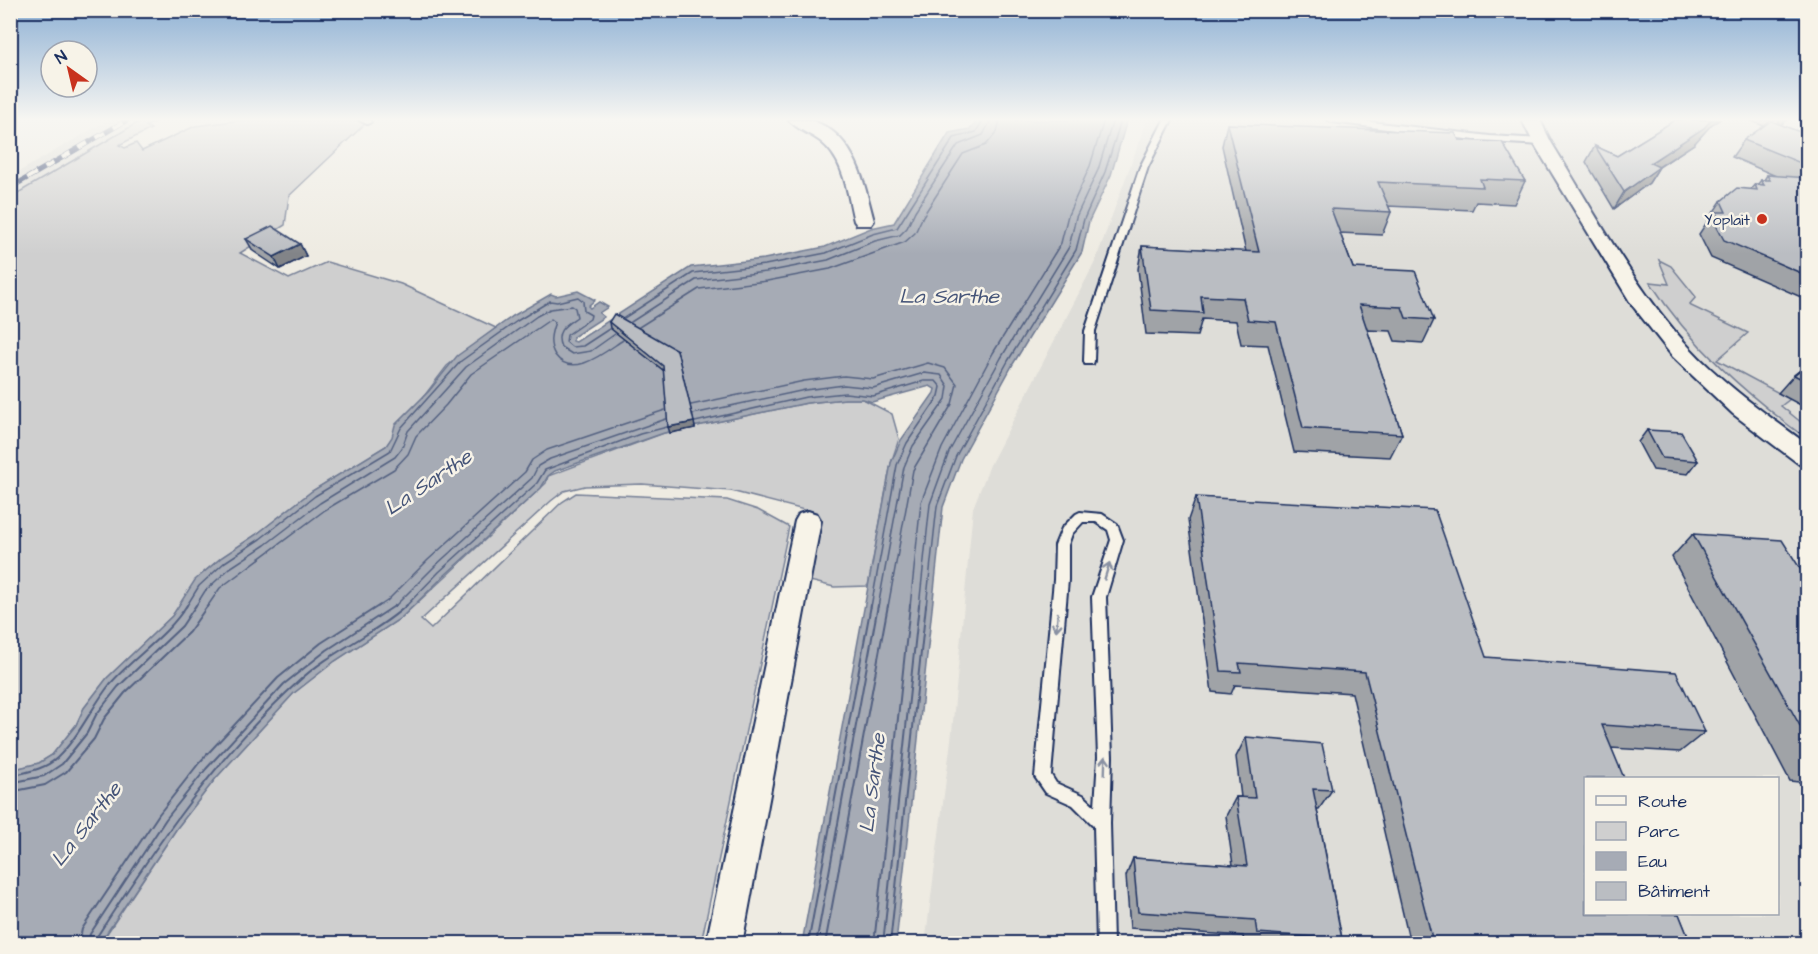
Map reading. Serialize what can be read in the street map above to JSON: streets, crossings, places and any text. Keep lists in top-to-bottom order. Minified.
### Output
{"water":["La Sarthe"],"places":["Yoplait"],"legend":["Route","Parc","Eau","Bâtiment"],"north":"top left"}
